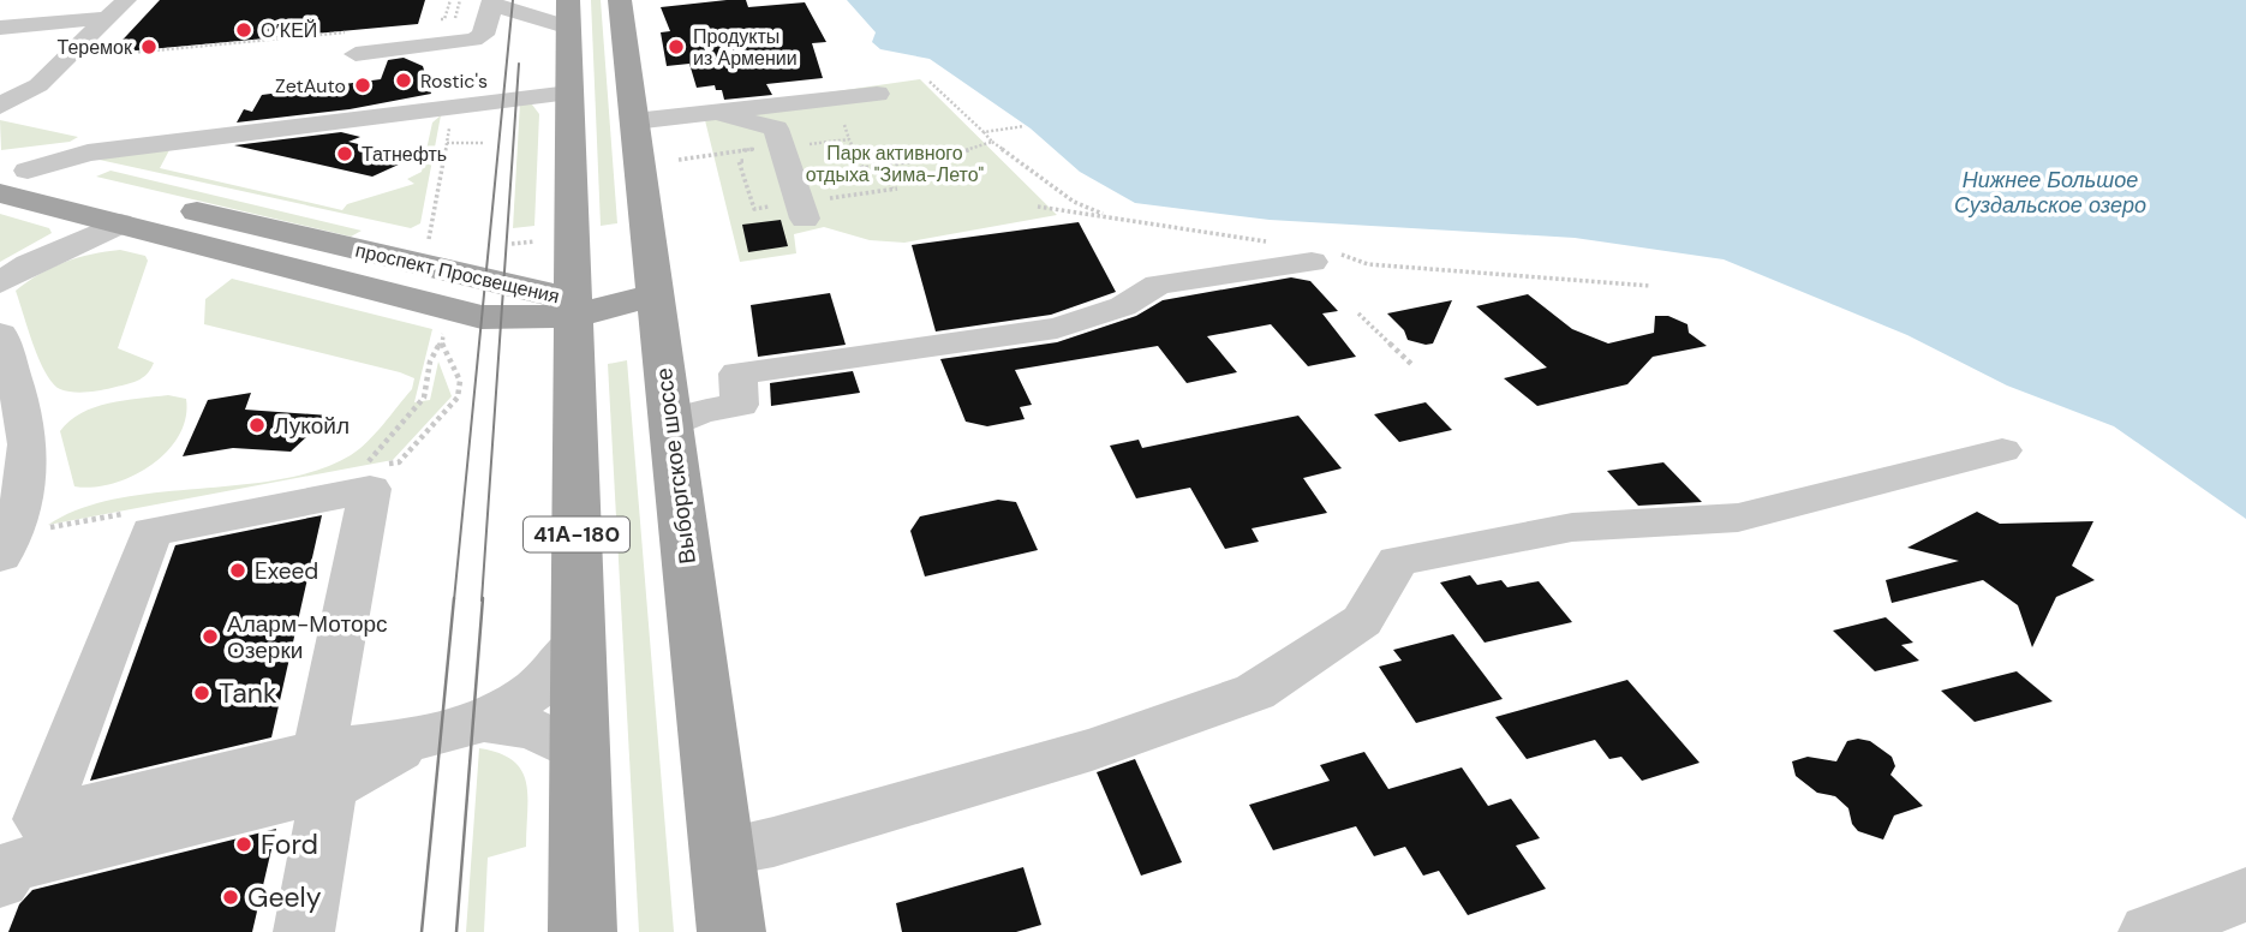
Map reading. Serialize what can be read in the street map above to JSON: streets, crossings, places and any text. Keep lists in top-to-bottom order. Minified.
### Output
{"streets":{"main road":["проспект Просвещения","Выборгское шоссе","41А-180"]},"crossings":[["проспект Просвещения","Выборгское шоссе"],["проспект Просвещения","41А-180"]],"water":["Нижнее Большое Суздальское озеро"],"parks":["Парк активного отдыха \"Зима-Лето\""],"places":["О’КЕЙ","Теремок","Продукты из Армении","Rostic's","ZetAuto","Татнефть","Лукойл","Exeed","Аларм-Моторс Озерки","Tank","Ford","Geely"]}
